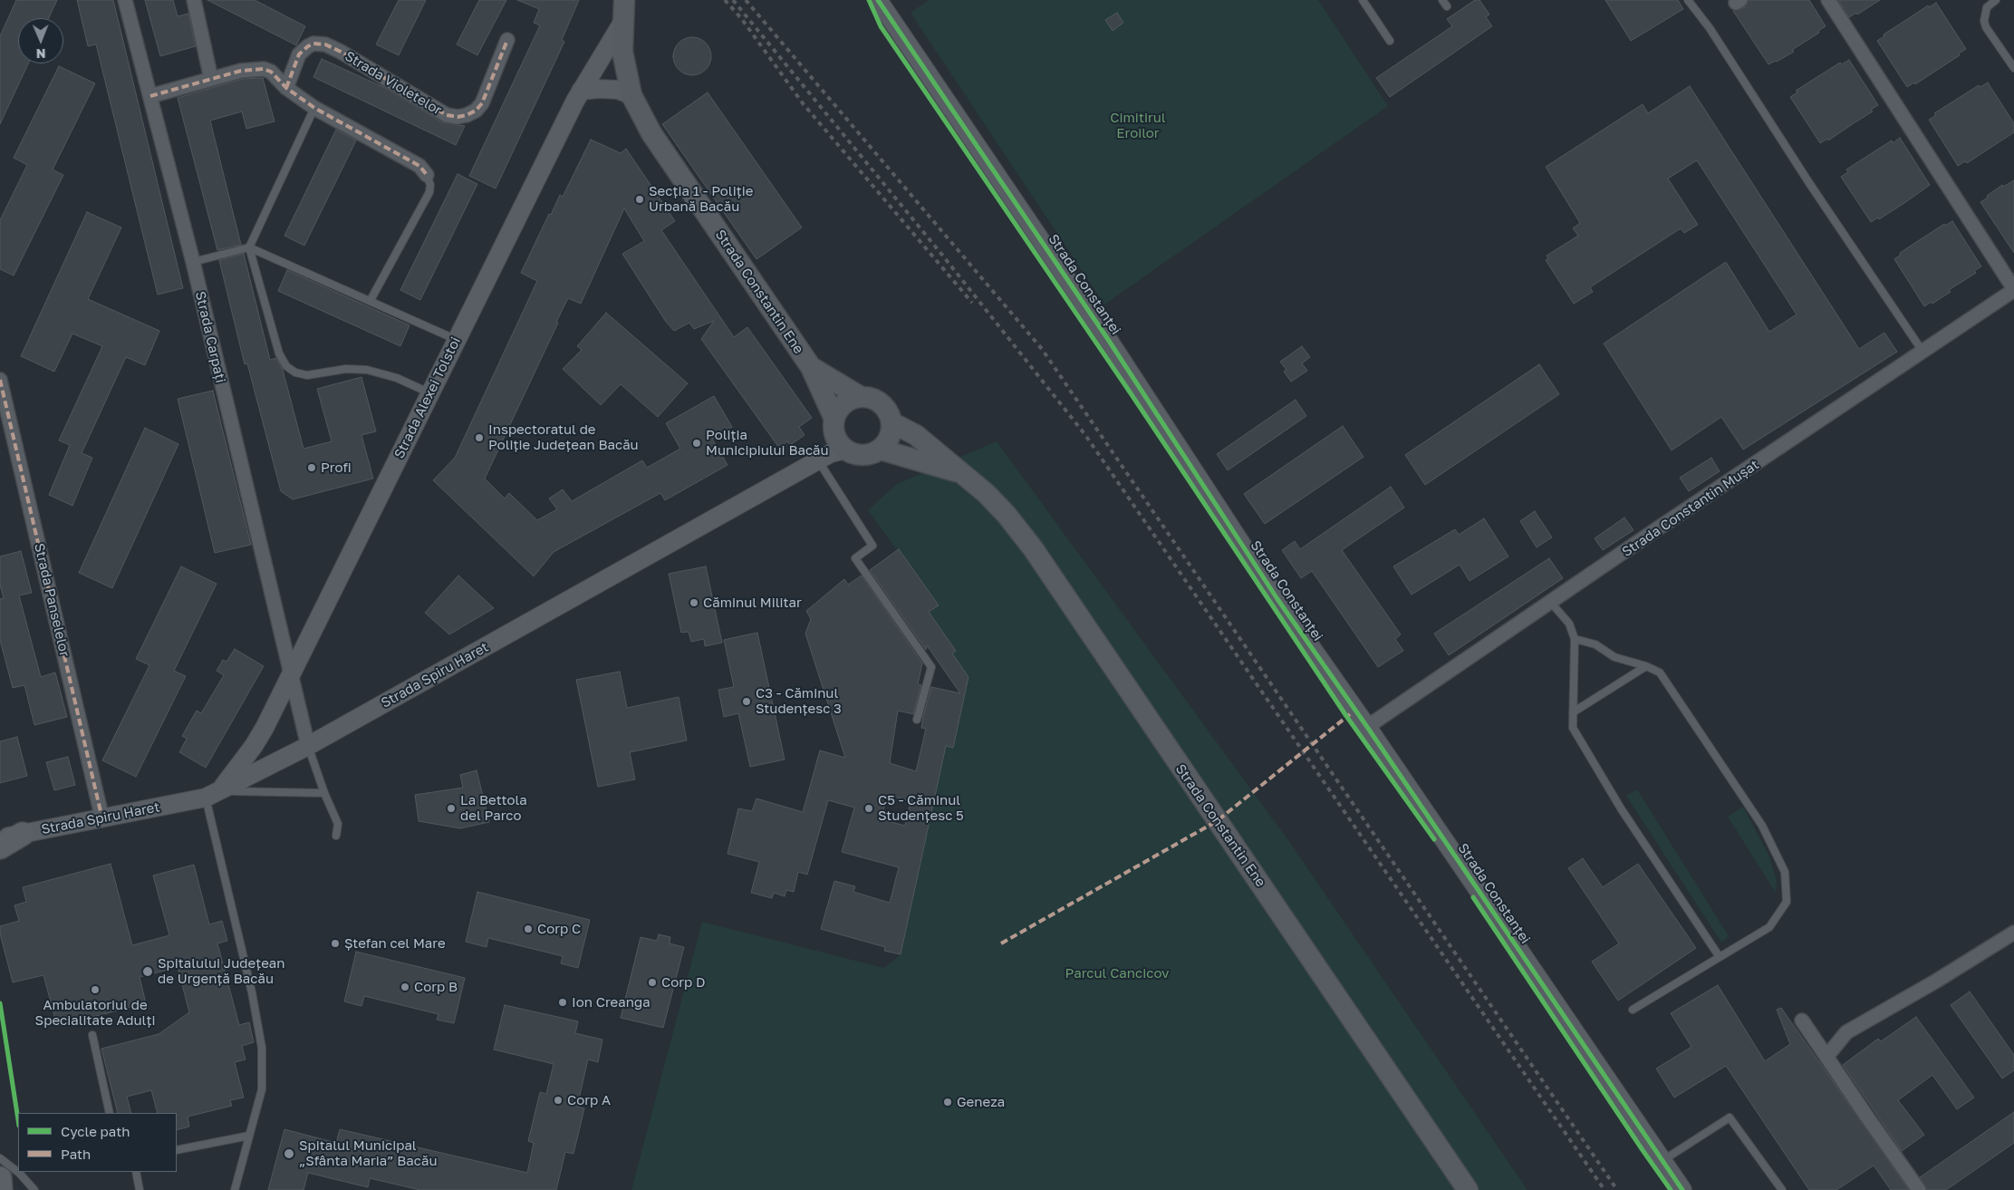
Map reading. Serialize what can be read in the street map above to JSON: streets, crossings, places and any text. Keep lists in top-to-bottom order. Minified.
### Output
{"streets":{"main road":["Strada Constantin Ene","Strada Alexei Tolstoi"],"street":["Strada Violetelor","Strada Constanței","Strada Carpați","Strada Constantin Mușat","Strada Panselelor","Strada Spiru Haret"]},"crossings":[["Strada Constanței","Strada Constantin Mușat"],["Strada Constantin Ene","Strada Alexei Tolstoi"],["Strada Constantin Ene","Strada Spiru Haret"],["Strada Carpați","Strada Alexei Tolstoi"],["Strada Carpați","Strada Spiru Haret"],["Strada Alexei Tolstoi","Strada Spiru Haret"],["Strada Panselelor","Strada Spiru Haret"]],"parks":["Cimitirul Eroilor","Parcul Cancicov"],"places":["Secția 1 - Poliție Urbană Bacău","Inspectoratul de Poliție Județean Bacău","Poliția Municipiului Bacău","Profi","Căminul Militar","C3 - Căminul Studențesc 3","La Bettola del Parco","C5 - Căminul Studențesc 5","Corp C","Ștefan cel Mare","Spitalului Județean de Urgență Bacău","Corp D","Corp B","Ambulatoriul de Specialitate Adulți","Ion Creanga","Corp A","Geneza","Spitalul Municipal „Sfânta Maria” Bacău"],"legend":["Cycle path","Path"],"north":"bottom"}
